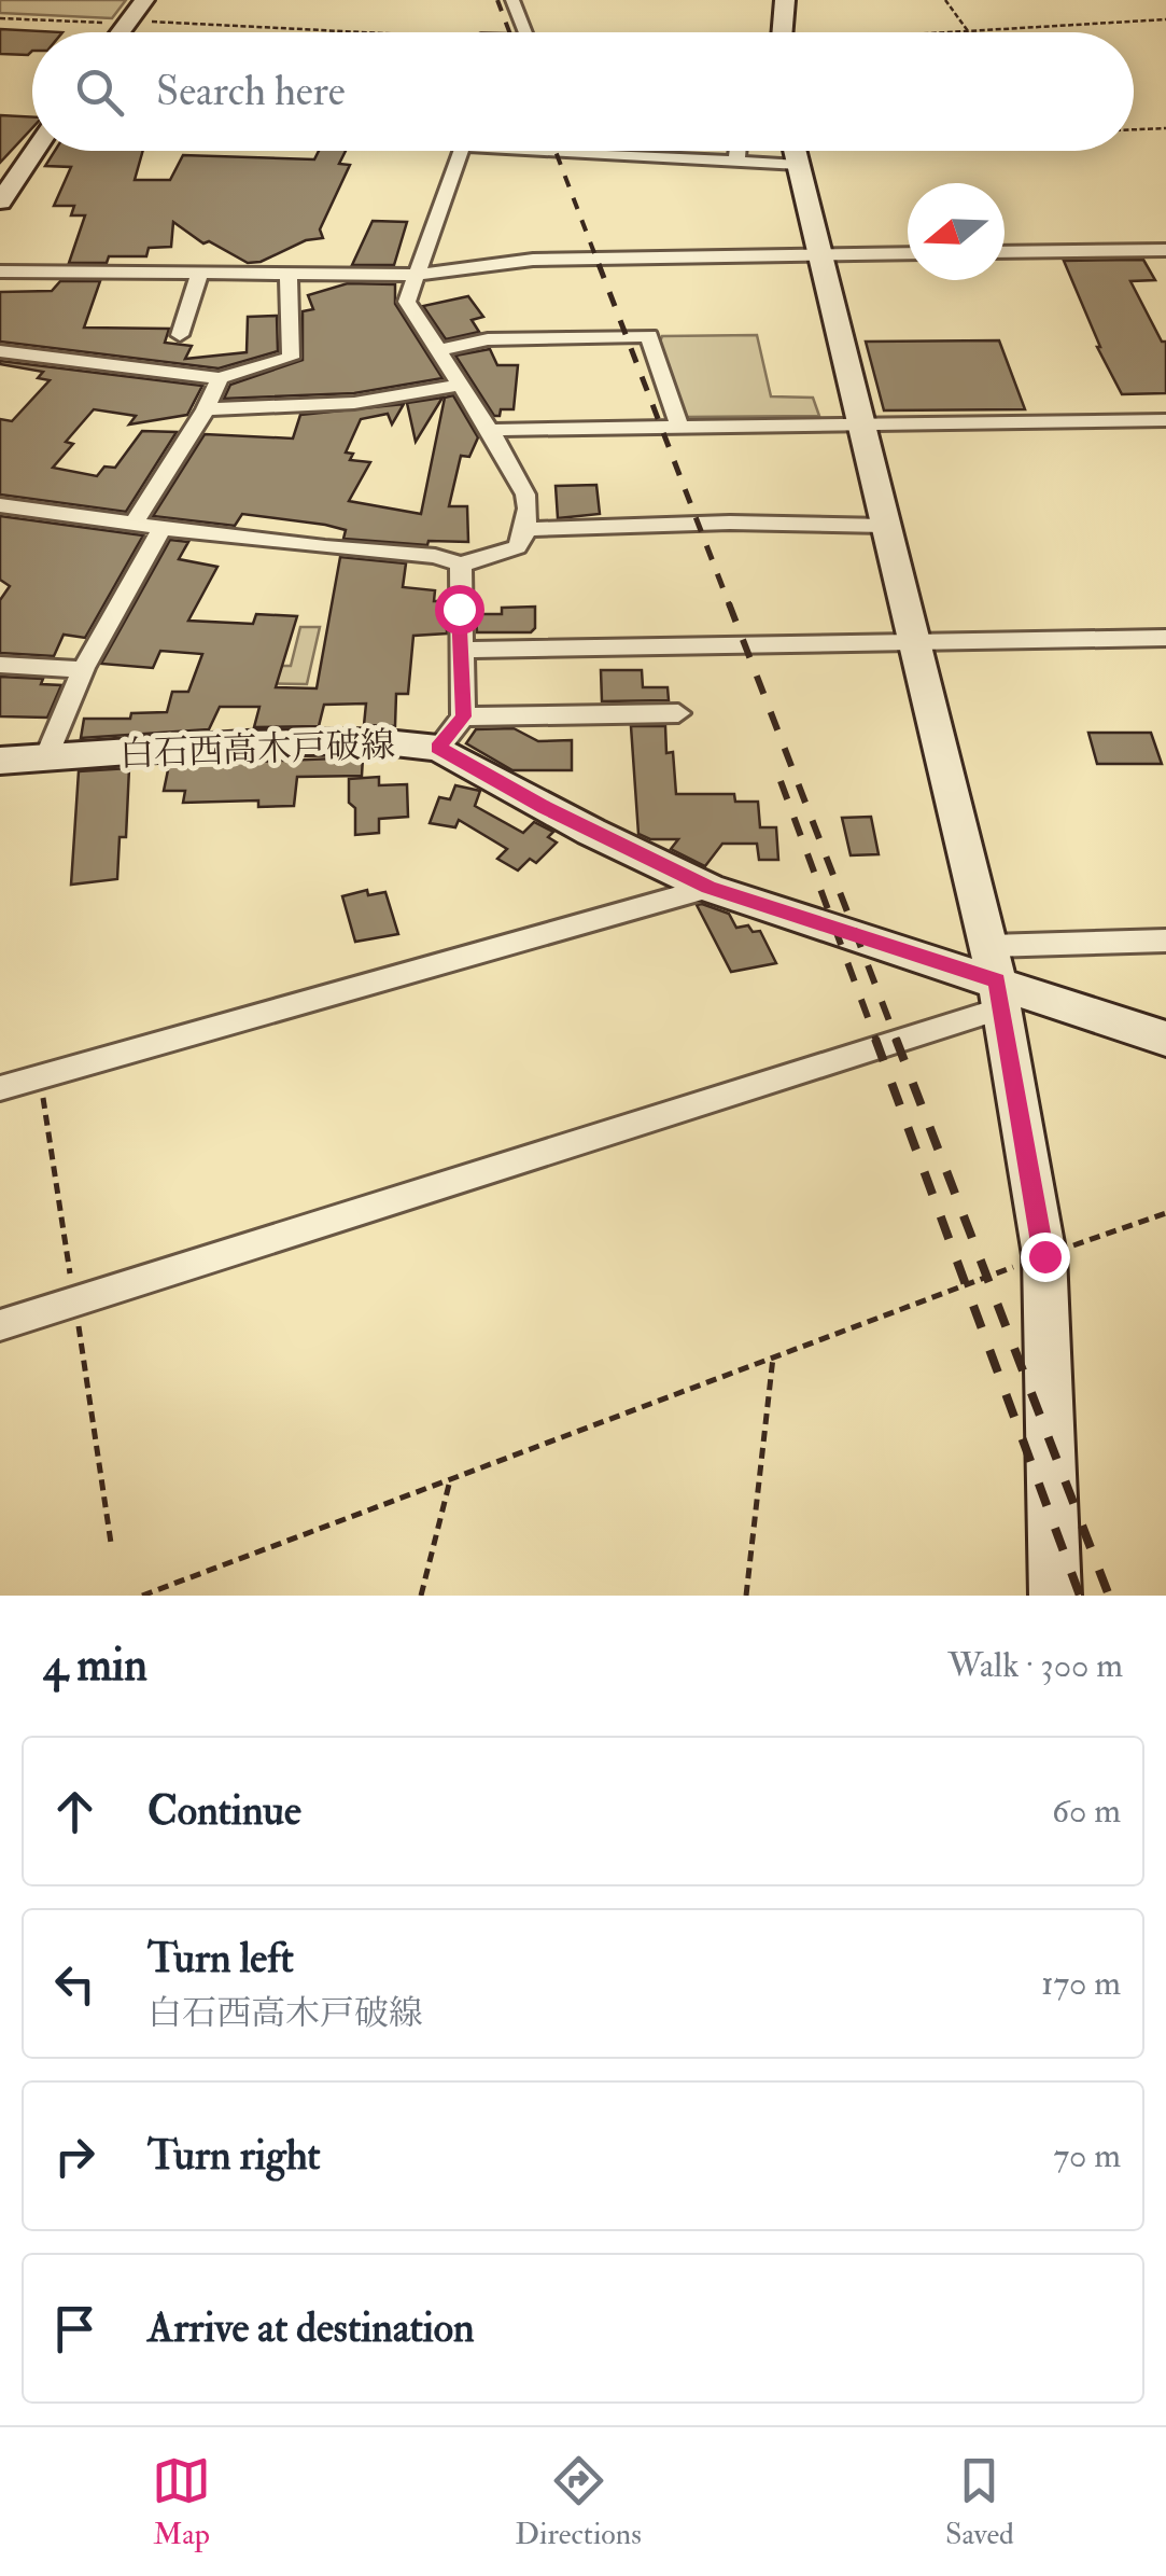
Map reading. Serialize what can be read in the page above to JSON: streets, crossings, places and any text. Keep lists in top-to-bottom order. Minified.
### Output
{"streets":{"street":["白石西高木戸破線"]},"north":"left","page":{"search":"Search here","heading":["4 min","Walk · 300 m"],"list":[["Continue","60 m"],["Turn left","白石西高木戸破線","170 m"],["Turn right","70 m"],"Arrive at destination"],"nav":["Map","Directions","Saved"]}}
